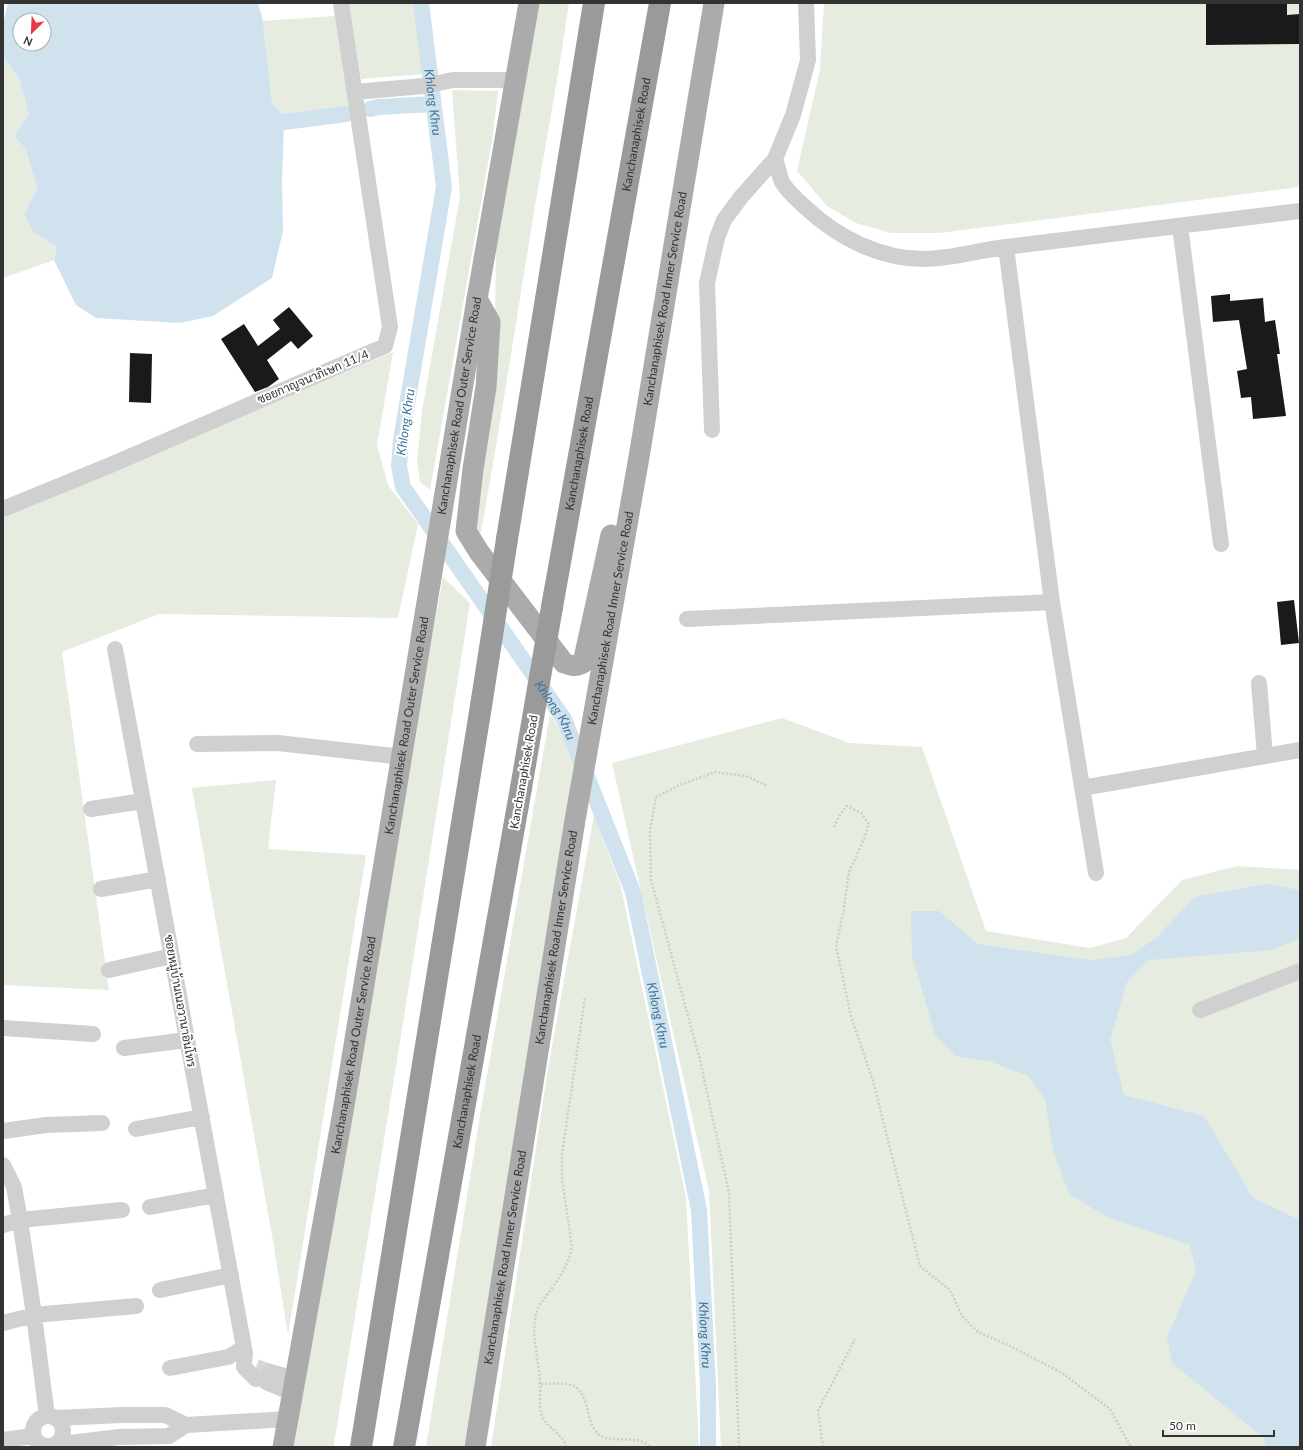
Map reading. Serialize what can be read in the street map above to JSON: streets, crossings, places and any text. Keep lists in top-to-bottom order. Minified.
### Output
{"streets":{"highway":["Kanchanaphisek Road"],"main road":["Kanchanaphisek Road Inner Service Road","Kanchanaphisek Road Outer Service Road"],"street":["ซอยกาญจนาภิเษก 11/4","ซอยหมู่บ้านเนอวานาอินโทร"]},"crossings":[["Kanchanaphisek Road Outer Service Road","ซอยหมู่บ้านเนอวานาอินโทร"]],"water":["Khlong Khru"],"scale_bar":"50 m","north":"bottom left"}
